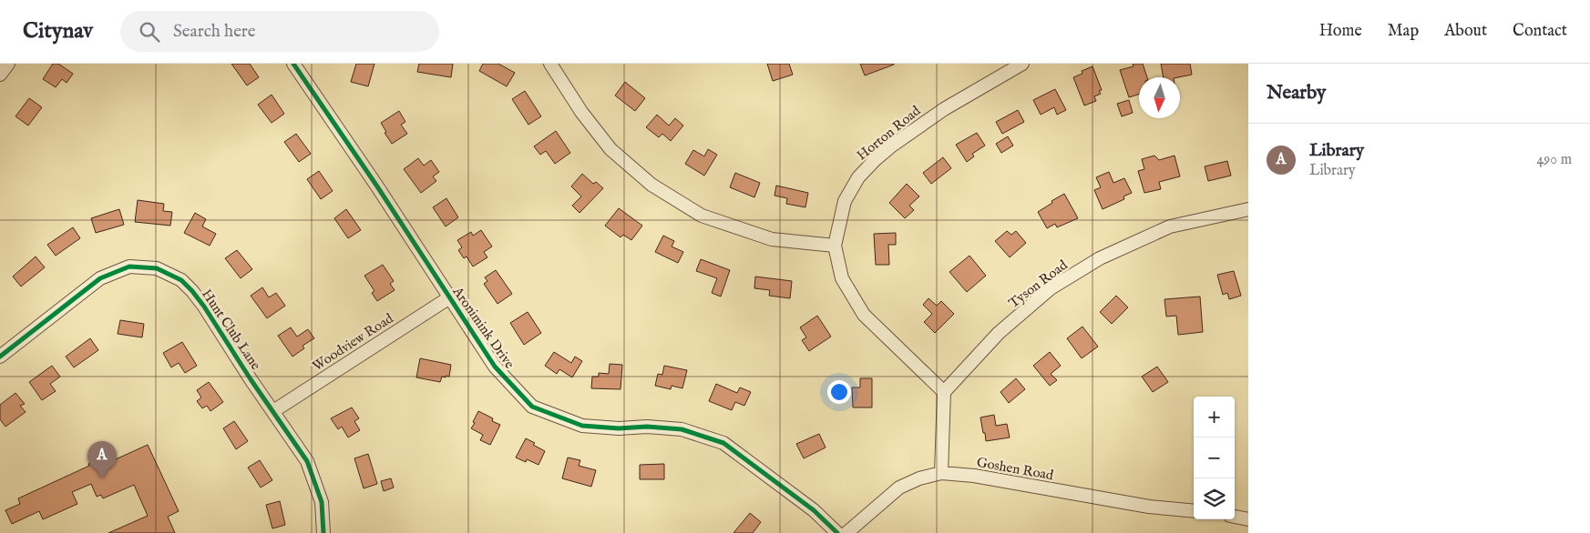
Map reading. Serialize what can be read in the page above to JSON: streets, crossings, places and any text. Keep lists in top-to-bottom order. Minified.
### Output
{"streets":{"street":["Horton Road","Tyson Road","Aronimink Drive","Hunt Club Lane","Woodview Road","Goshen Road"]},"crossings":[["Horton Road","Tyson Road"],["Aronimink Drive","Woodview Road"],["Hunt Club Lane","Woodview Road"]],"north":"bottom","page":{"header":"Citynav","search":"Search here","nav":["Home","Map","About","Contact"],"heading":"Nearby","list":[{"mark":"A","name":"Library","note":"Library","value":"490 m"}],"map_buttons":["+","−"],"pins":"A"}}
